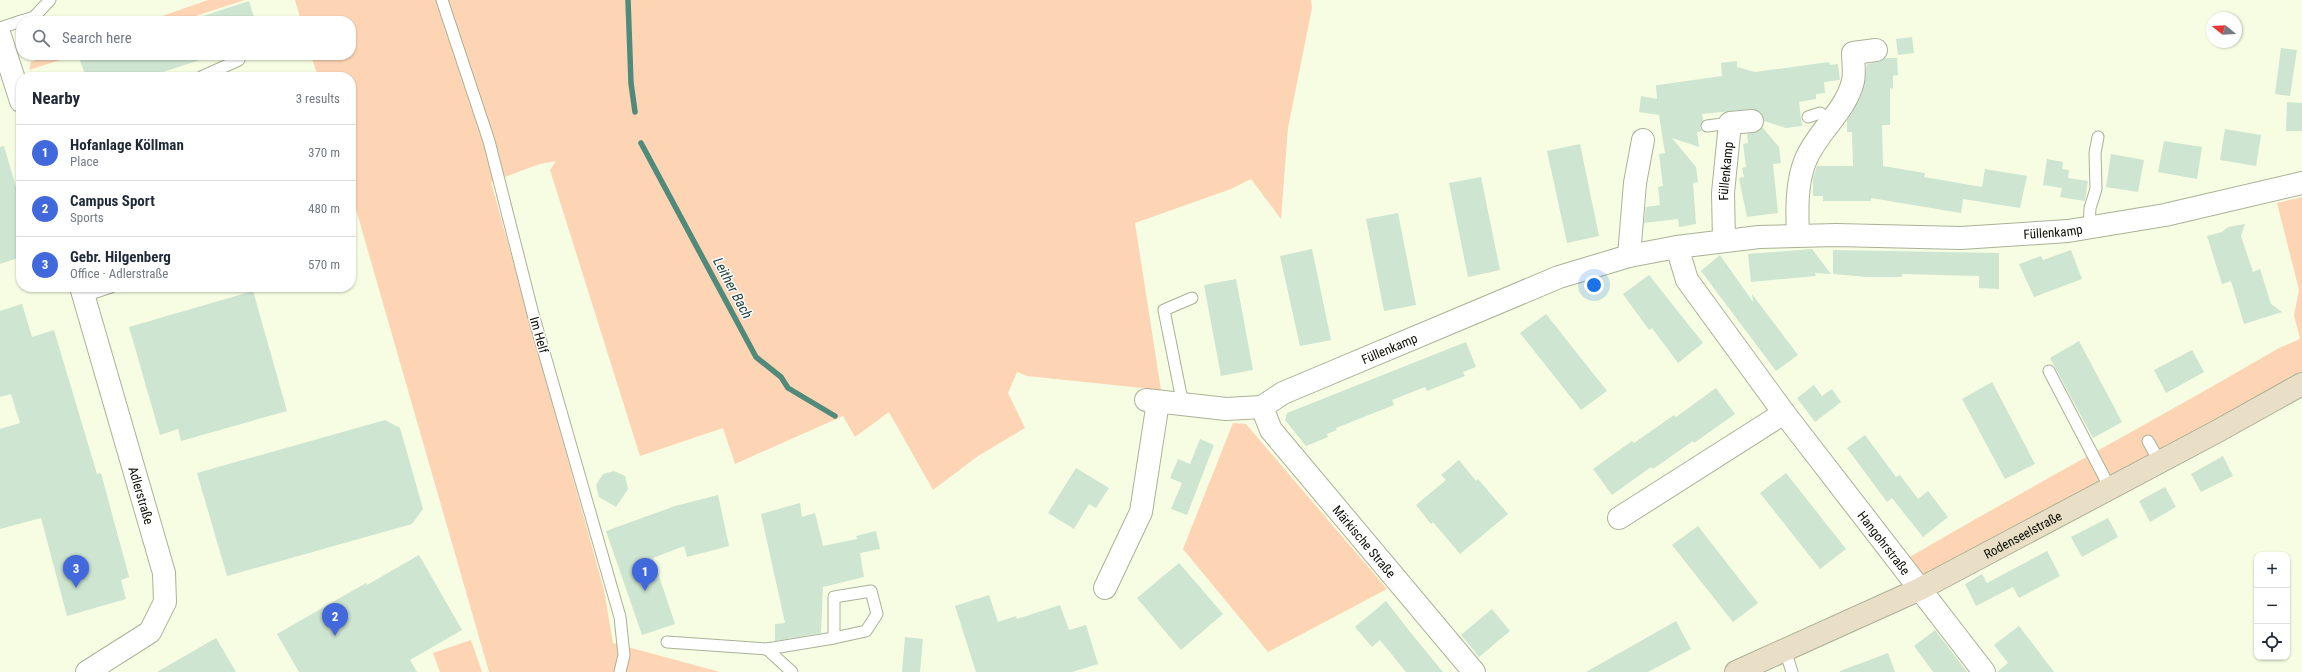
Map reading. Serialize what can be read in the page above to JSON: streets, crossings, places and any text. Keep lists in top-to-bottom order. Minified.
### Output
{"streets":{"main road":["Rodenseelstraße"],"street":["Füllenkamp","Adlerstraße","Märkische Straße","Hangohrstraße"],"lane":["Im Helf"]},"crossings":[["Füllenkamp","Märkische Straße"],["Füllenkamp","Hangohrstraße"],["Rodenseelstraße","Hangohrstraße"]],"water":["Leither Bach"],"north":"left","page":{"search":"Search here","heading":["Nearby","3 results"],"list":[{"mark":"1","name":"Hofanlage Köllman","note":"Place","value":"370 m"},{"mark":"2","name":"Campus Sport","note":"Sports","value":"480 m"},{"mark":"3","name":"Gebr. Hilgenberg","note":"Office · Adlerstraße","value":"570 m"}],"map_buttons":["+","−"],"pins":["3","1","2"]}}
